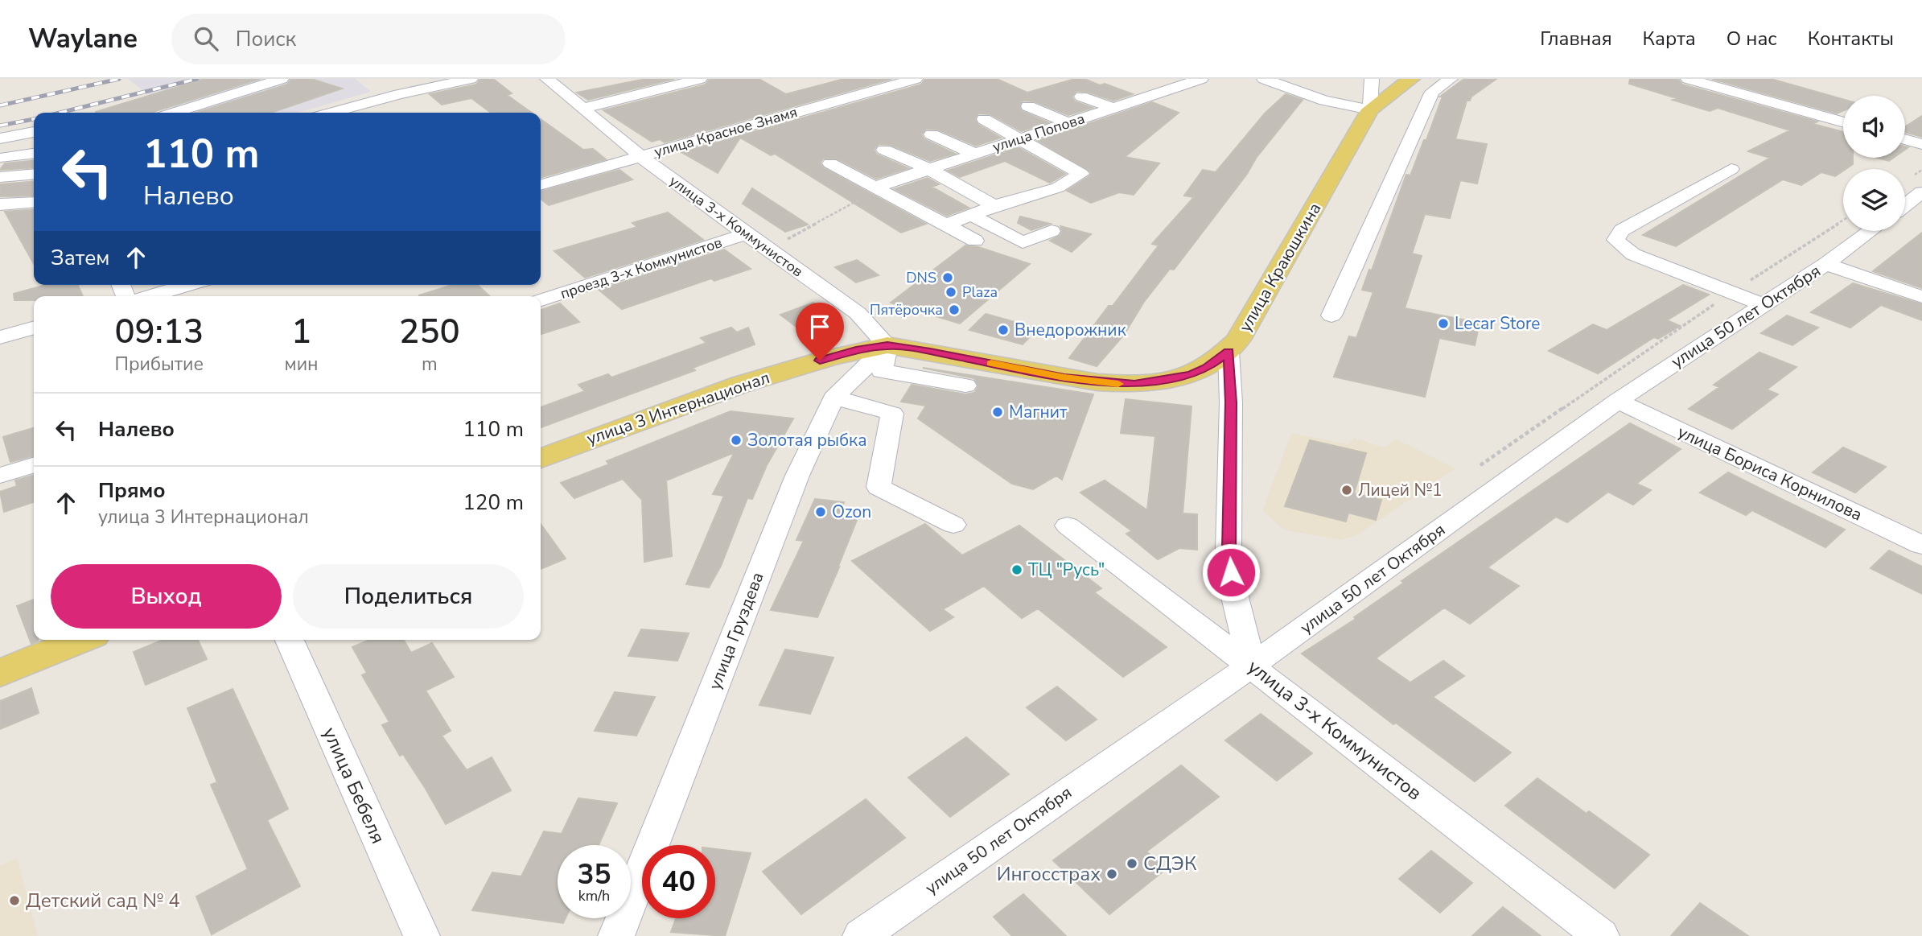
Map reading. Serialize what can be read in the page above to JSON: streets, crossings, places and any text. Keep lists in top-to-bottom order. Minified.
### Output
{"streets":{"main road":["улица Краюшкина","улица 3 Интернационал"],"street":["улица Красное Знамя","улица Попова","улица 3-х Коммунистов","проезд 3-х Коммунистов","улица 50 лет Октября","улица Бориса Корнилова","улица Груздева","улица Бебеля"]},"crossings":[["улица Красное Знамя","улица 3-х Коммунистов"],["улица 3-х Коммунистов","улица Краюшкина"],["улица 3-х Коммунистов","проезд 3-х Коммунистов"],["улица 3-х Коммунистов","улица 50 лет Октября"],["улица 3-х Коммунистов","улица 3 Интернационал"],["улица 3-х Коммунистов","улица Груздева"],["улица Краюшкина","улица 3 Интернационал"],["улица Краюшкина","улица Груздева"],["улица 50 лет Октября","улица Бориса Корнилова"],["улица 3 Интернационал","улица Груздева"]],"places":["DNS","Plaza","Пятёрочка","Lecar Store","Внедорожник","Магнит","Золотая рыбка","Лицей №1","Ozon","ТЦ \"Русь\"","СДЭК","Ингосстрах","Детский сад № 4"],"page":{"header":"Waylane","search":"Поиск","nav":["Главная","Карта","О нас","Контакты"],"turn":["110 m","Налево"],"then":"Затем","eta":["09:13","Прибытие","1","мин","250","m"],"list":[{"name":"Налево","value":"110 m"},{"name":"Прямо","note":"улица 3 Интернационал","value":"120 m"}],"buttons":["Выход","Поделиться"],"speed":"35 km/h","limit":"40"}}
